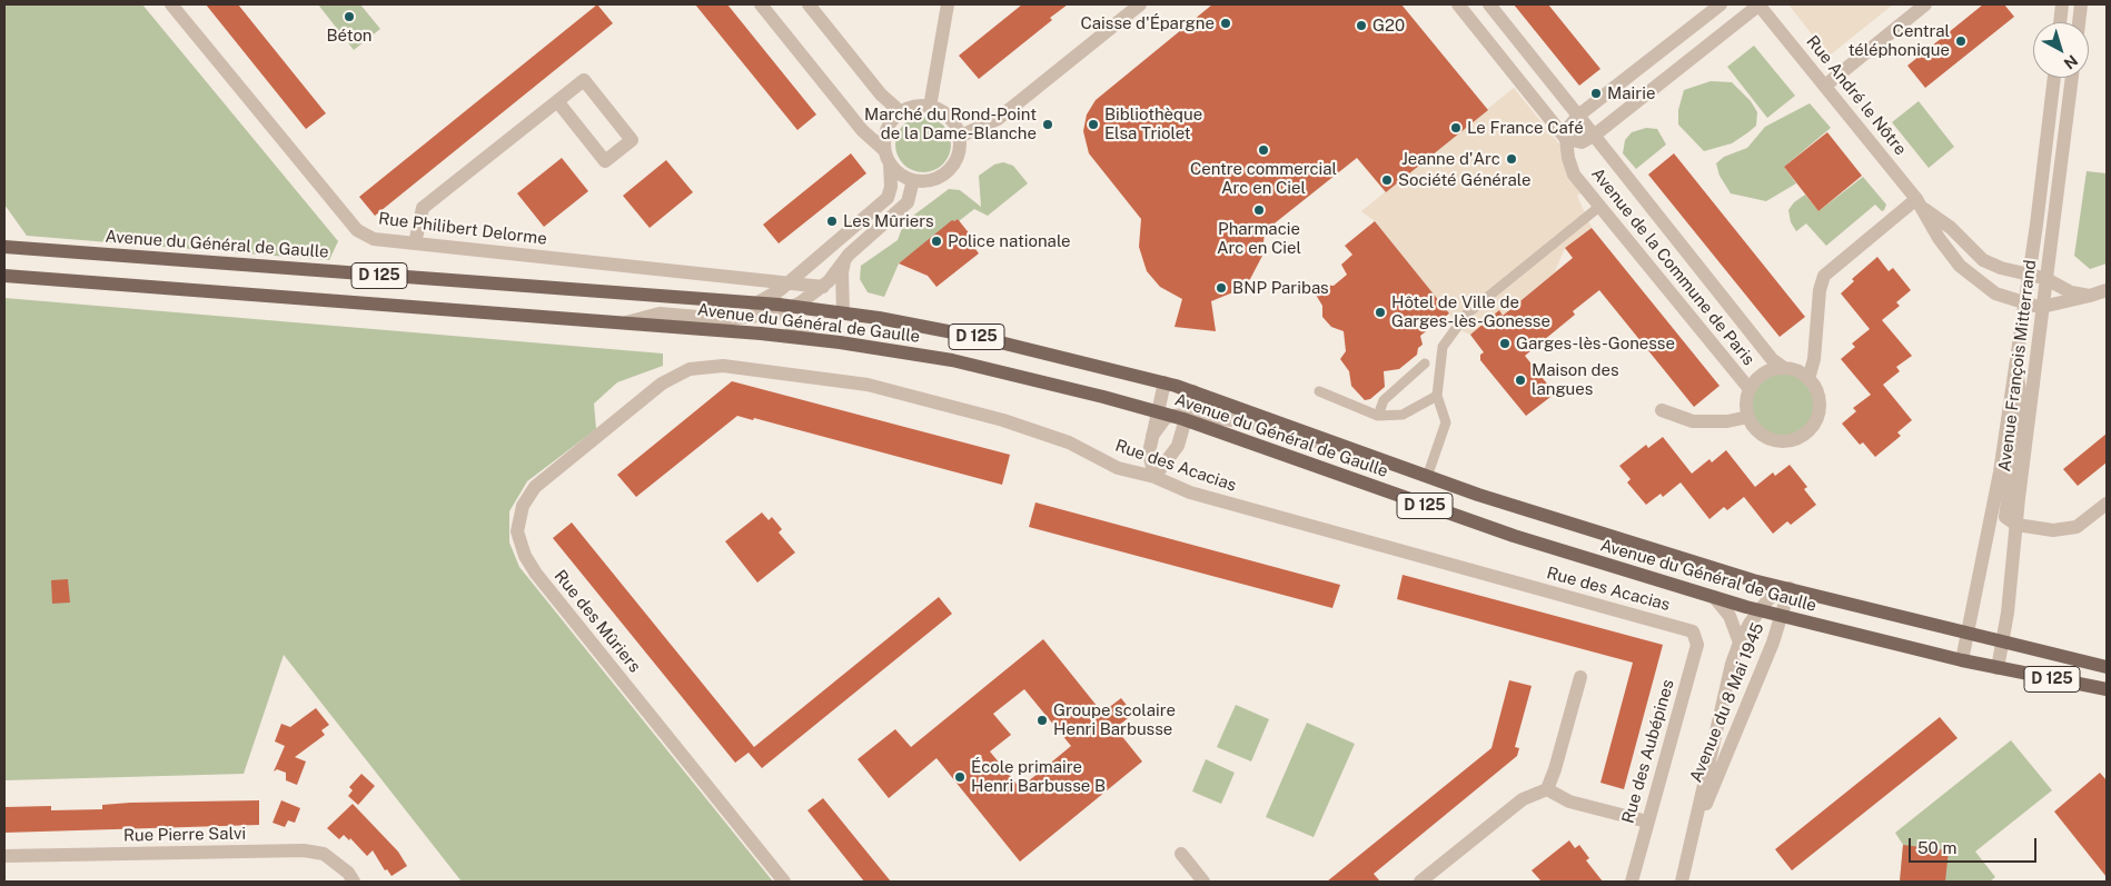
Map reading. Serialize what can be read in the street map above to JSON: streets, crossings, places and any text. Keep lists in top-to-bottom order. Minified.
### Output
{"streets":{"main road":["Avenue du Général de Gaulle","D 125"],"street":["Rue André le Nôtre","Rue Philibert Delorme","Avenue de la Commune de Paris","Avenue François Mitterrand","Rue des Acacias","Rue des Mûriers","Avenue du 8 Mai 1945","Rue des Aubépines","Rue Pierre Salvi"]},"crossings":[["Rue André le Nôtre","Avenue François Mitterrand"],["Rue Philibert Delorme","Avenue du Général de Gaulle"],["Avenue du Général de Gaulle","Avenue François Mitterrand"],["Avenue du Général de Gaulle","Avenue du 8 Mai 1945"],["Rue des Acacias","Rue des Mûriers"],["Rue des Acacias","Rue des Aubépines"]],"places":["Béton","Caisse d'Épargne","G20","Central téléphonique","Mairie","Marché du Rond-Point de la Dame-Blanche","Bibliothèque Elsa Triolet","Le France Café","Centre commercial Arc en Ciel","Jeanne d'Arc","Société Générale","Pharmacie Arc en Ciel","Les Mûriers","Police nationale","BNP Paribas","Hôtel de Ville de Garges-lès-Gonesse","Garges-lès-Gonesse","Maison des langues","Groupe scolaire Henri Barbusse","École primaire Henri Barbusse B"],"scale_bar":"50 m","north":"bottom right"}
